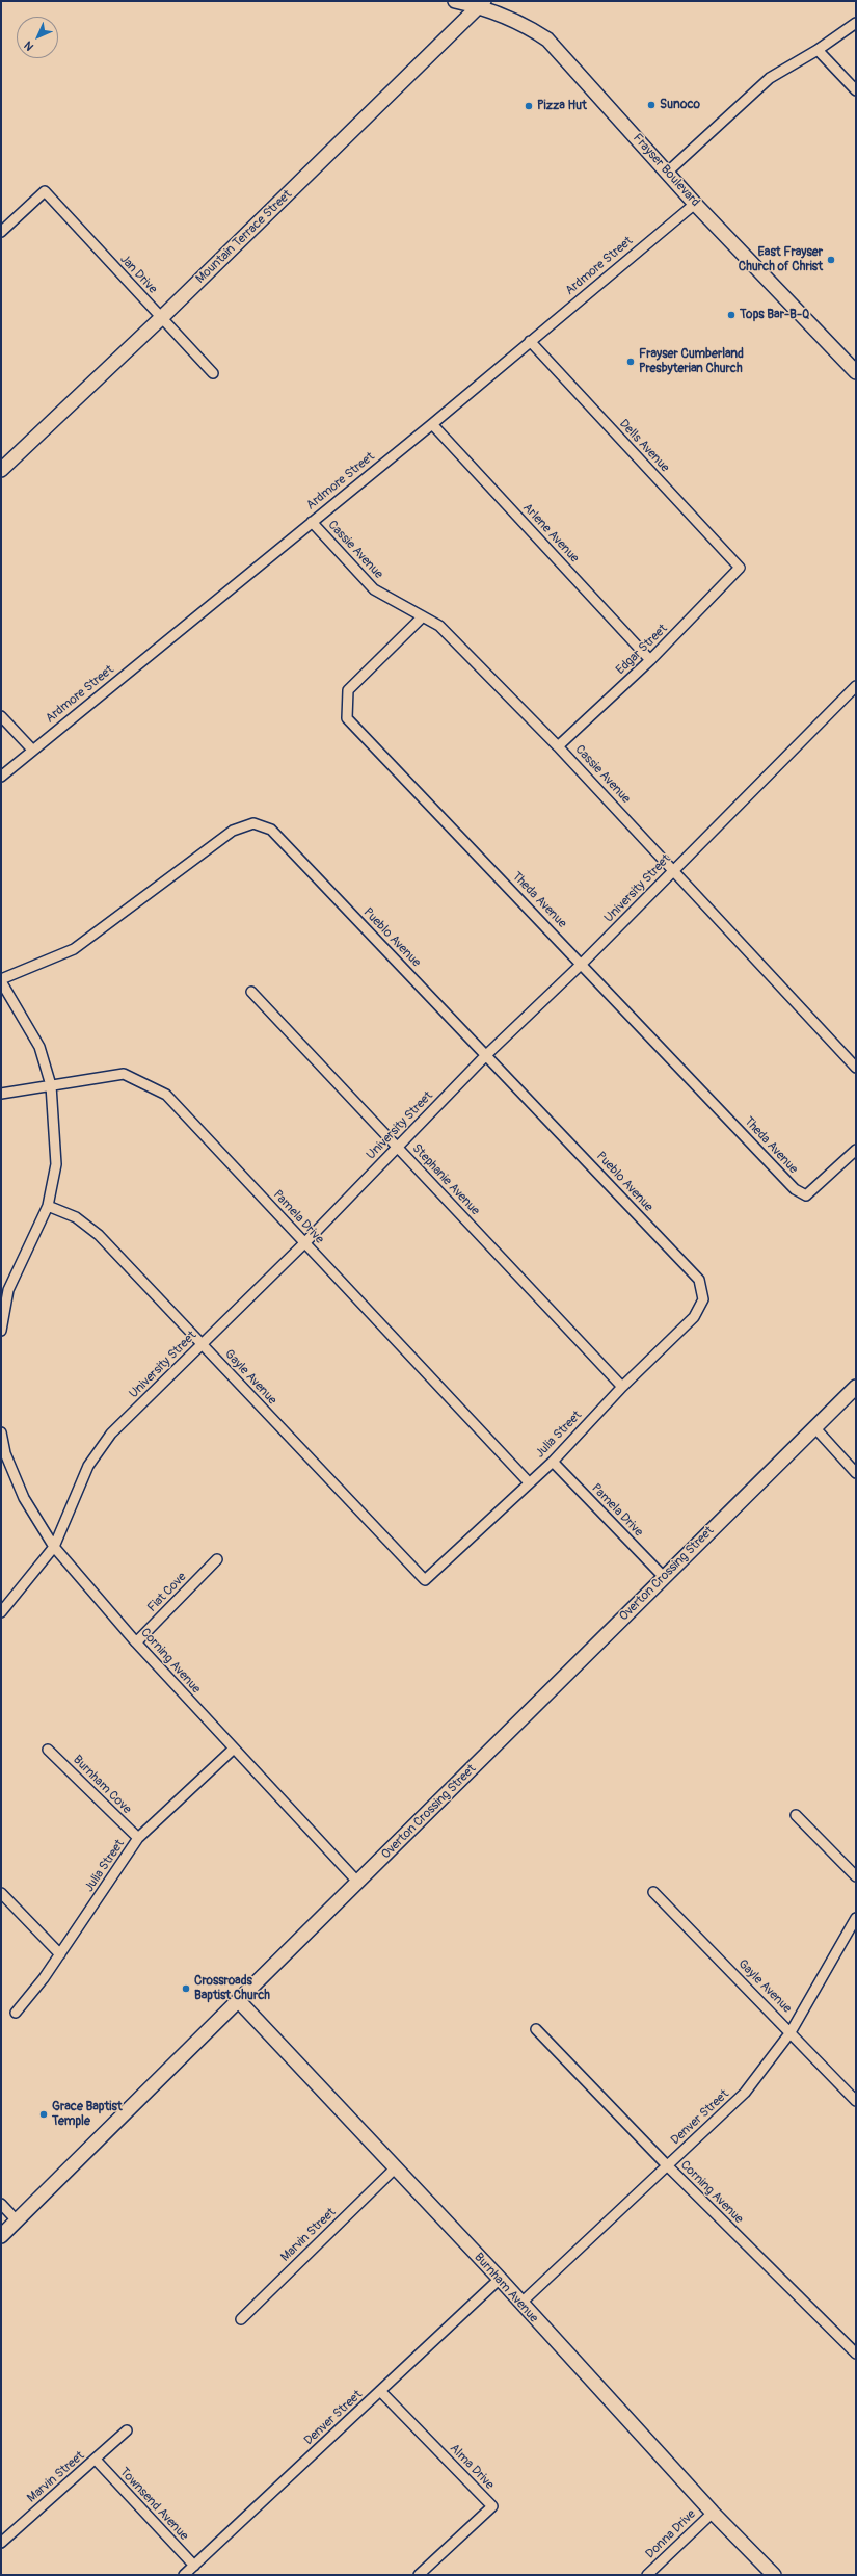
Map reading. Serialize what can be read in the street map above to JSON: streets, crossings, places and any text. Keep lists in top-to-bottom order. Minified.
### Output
{"streets":{"street":["Frayser Boulevard","Mountain Terrace Street","Ardmore Street","Jan Drive","Dells Avenue","Arlene Avenue","Cassie Avenue","Edgar Street","University Street","Theda Avenue","Pueblo Avenue","Stephanie Avenue","Pamela Drive","Gayle Avenue","Julia Street","Overton Crossing Street","Fiat Cove","Corning Avenue","Burnham Cove","Denver Street","Marvin Street","Burnham Avenue","Alma Drive","Townsend Avenue","Donna Drive"]},"crossings":[["Frayser Boulevard","Mountain Terrace Street"],["Frayser Boulevard","Ardmore Street"],["Mountain Terrace Street","Jan Drive"],["Ardmore Street","Dells Avenue"],["Ardmore Street","Arlene Avenue"],["Ardmore Street","Cassie Avenue"],["Dells Avenue","Edgar Street"],["Arlene Avenue","Edgar Street"],["Cassie Avenue","Edgar Street"],["Cassie Avenue","University Street"],["Cassie Avenue","Theda Avenue"],["University Street","Theda Avenue"],["University Street","Pueblo Avenue"],["University Street","Stephanie Avenue"],["University Street","Pamela Drive"],["University Street","Gayle Avenue"],["University Street","Corning Avenue"],["Pueblo Avenue","Julia Street"],["Stephanie Avenue","Julia Street"],["Pamela Drive","Julia Street"],["Pamela Drive","Overton Crossing Street"],["Gayle Avenue","Julia Street"],["Gayle Avenue","Denver Street"],["Julia Street","Corning Avenue"],["Julia Street","Burnham Cove"],["Overton Crossing Street","Corning Avenue"],["Overton Crossing Street","Burnham Avenue"],["Fiat Cove","Corning Avenue"],["Corning Avenue","Denver Street"],["Denver Street","Burnham Avenue"],["Denver Street","Alma Drive"],["Denver Street","Townsend Avenue"],["Marvin Street","Burnham Avenue"],["Marvin Street","Townsend Avenue"],["Burnham Avenue","Donna Drive"]],"places":["Sunoco","Pizza Hut","East Frayser Church of Christ","Tops Bar-B-Q","Frayser Cumberland Presbyterian Church","Crossroads Baptist Church","Grace Baptist Temple"],"north":"bottom left"}
